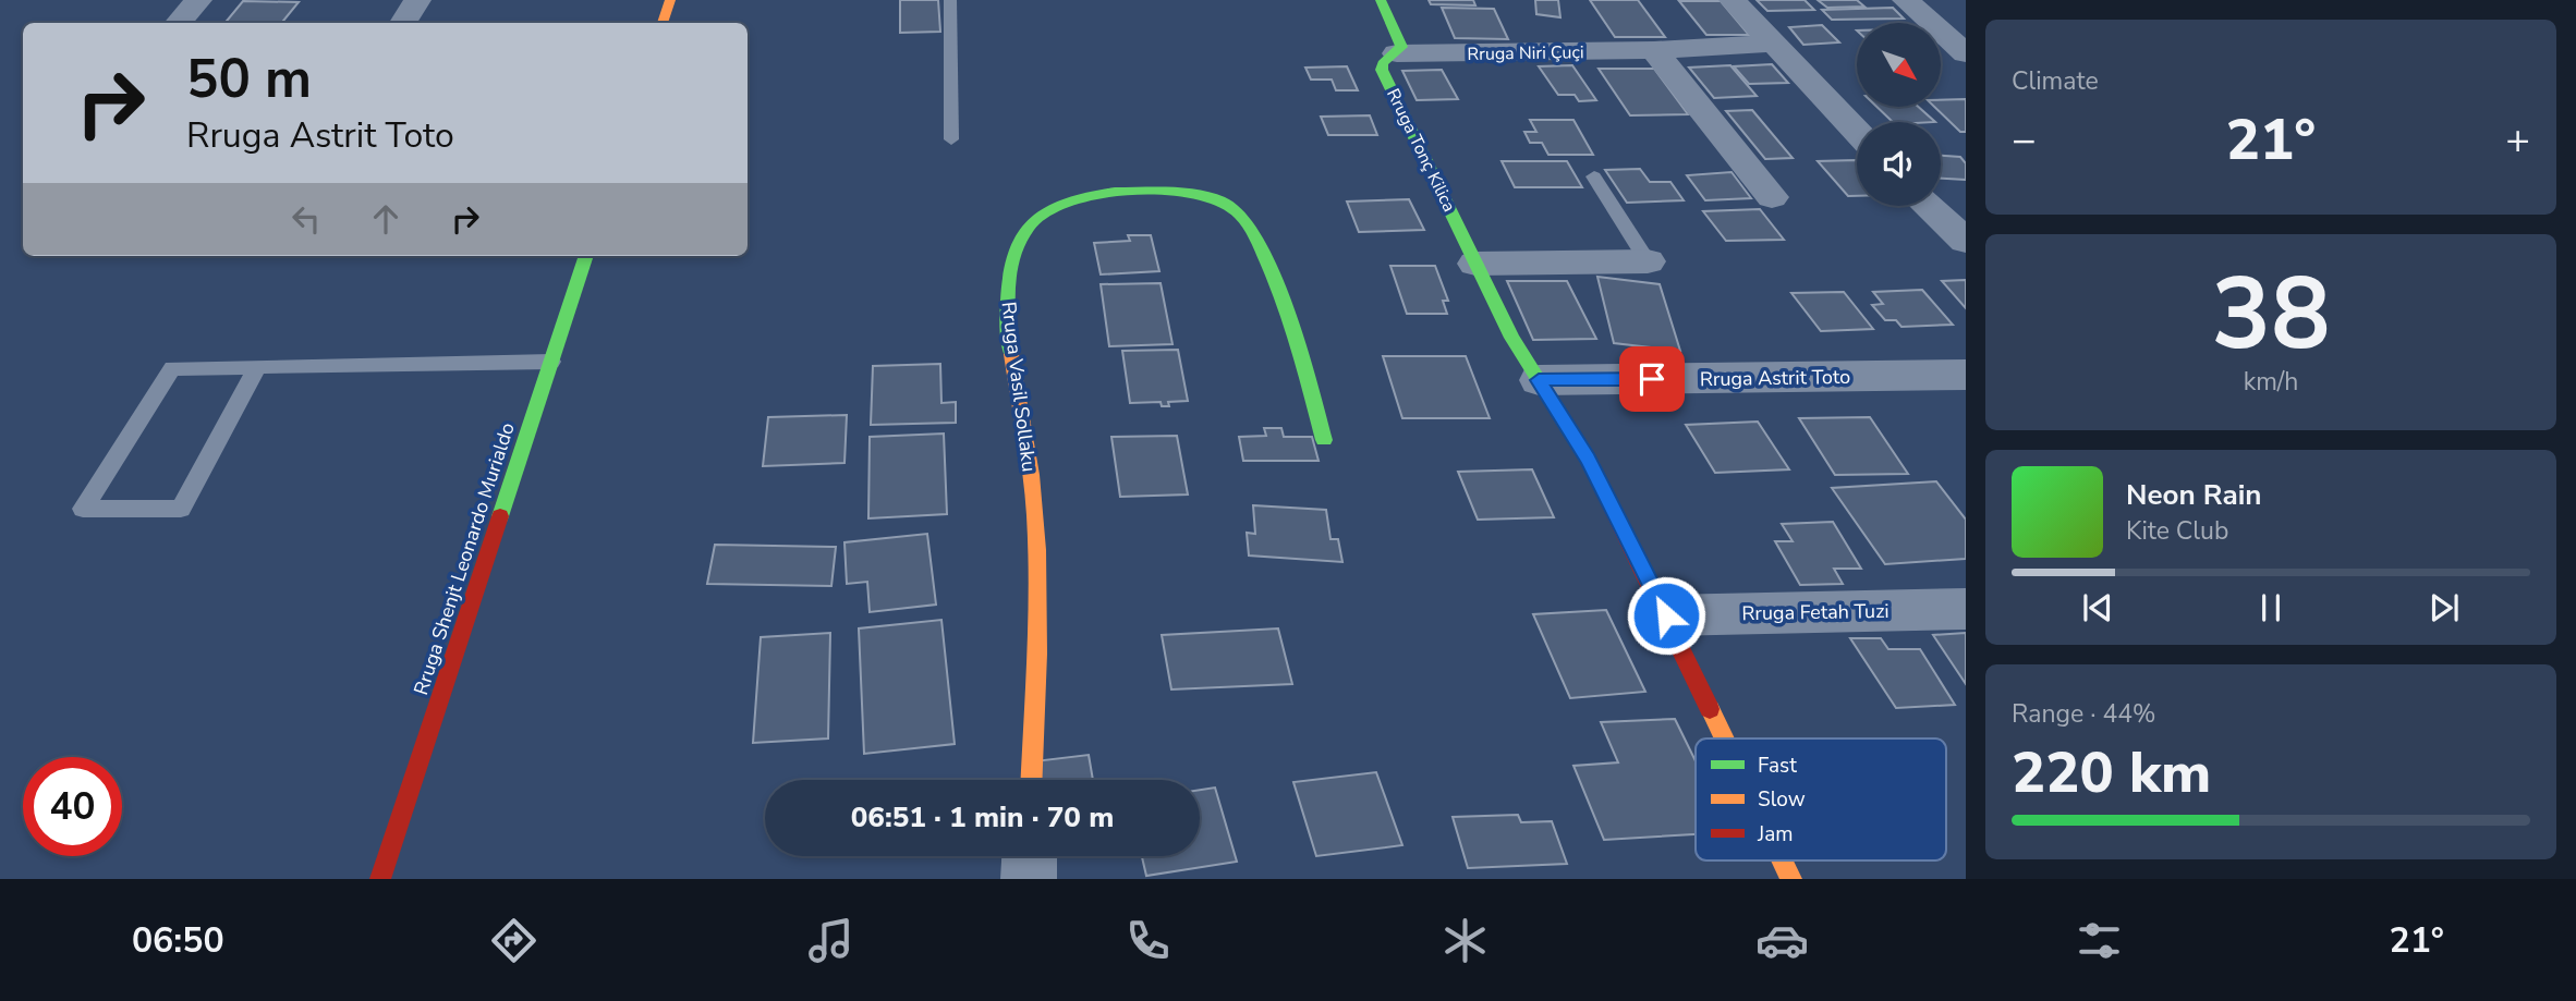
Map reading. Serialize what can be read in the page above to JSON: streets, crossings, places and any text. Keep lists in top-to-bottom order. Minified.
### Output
{"streets":{"street":["Rruga Niri Çuçi","Rruga Tonç Kilica","Rruga Astrit Toto","Rruga Vasil Sollaku","Rruga Shenjt Leonardo Murialdo","Rruga Fetah Tuzi"]},"crossings":[["Rruga Niri Çuçi","Rruga Tonç Kilica"],["Rruga Tonç Kilica","Rruga Astrit Toto"],["Rruga Tonç Kilica","Rruga Fetah Tuzi"]],"legend":["Fast","Slow","Jam"],"north":"bottom right","page":{"tile":["Climate",["38","km/h"],["Range · 44%","220 km"]],"turn":["50 m","Rruga Astrit Toto"],"heat":["−","21°","+"],"song":["Neon Rain","Kite Club"],"limit":"40","trip":"06:51 · 1 min · 70 m","tabs":["06:50","21°"]}}
